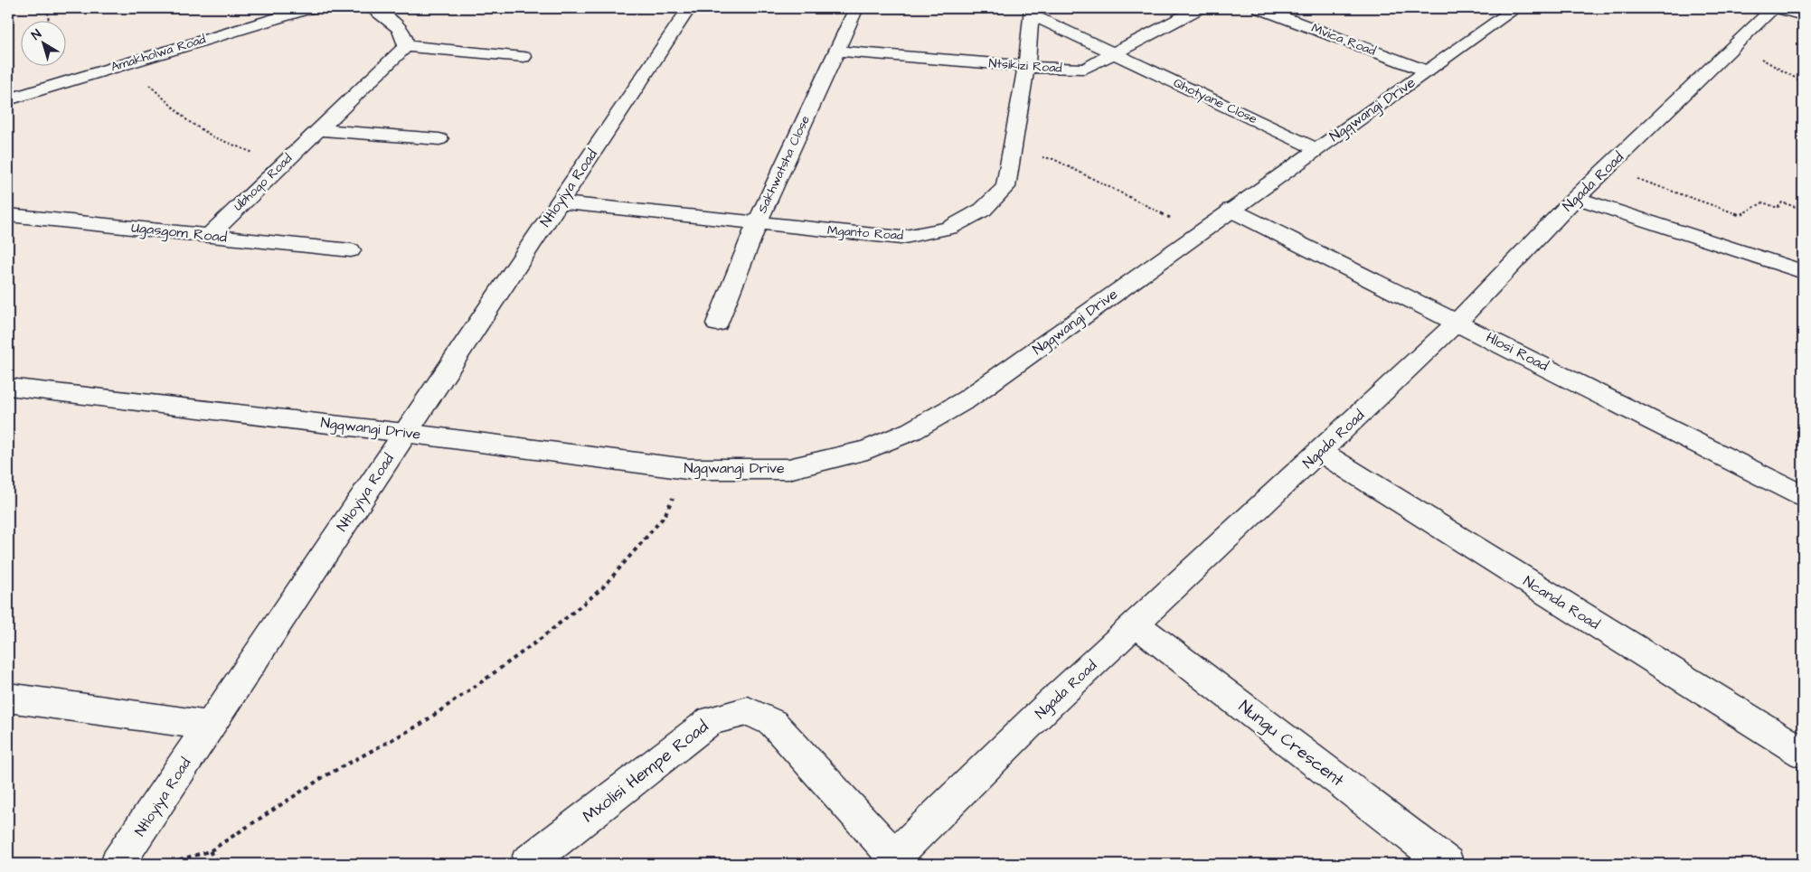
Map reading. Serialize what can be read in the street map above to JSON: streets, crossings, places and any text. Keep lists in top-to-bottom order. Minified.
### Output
{"streets":{"street":["Mvica Road","Amakholwa Road","Ntsikizi Road","Qhotyane Close","Ngqwangi Drive","Sakhwatsha Close","Ngada Road","Ubhoqo Road","Ntloyiya Road","Ugasgom Road","Mganto Road","Hlosi Road","Ncanda Road","Nungu Crescent","Mxolisi Hempe Road"]},"crossings":[["Mvica Road","Ngqwangi Drive"],["Ntsikizi Road","Qhotyane Close"],["Ntsikizi Road","Sakhwatsha Close"],["Ntsikizi Road","Mganto Road"],["Qhotyane Close","Ngqwangi Drive"],["Qhotyane Close","Mganto Road"],["Ngqwangi Drive","Ntloyiya Road"],["Ngqwangi Drive","Hlosi Road"],["Sakhwatsha Close","Mganto Road"],["Ngada Road","Hlosi Road"],["Ngada Road","Ncanda Road"],["Ngada Road","Nungu Crescent"],["Ngada Road","Mxolisi Hempe Road"],["Ubhoqo Road","Ugasgom Road"],["Ntloyiya Road","Mganto Road"]],"north":"top left"}
